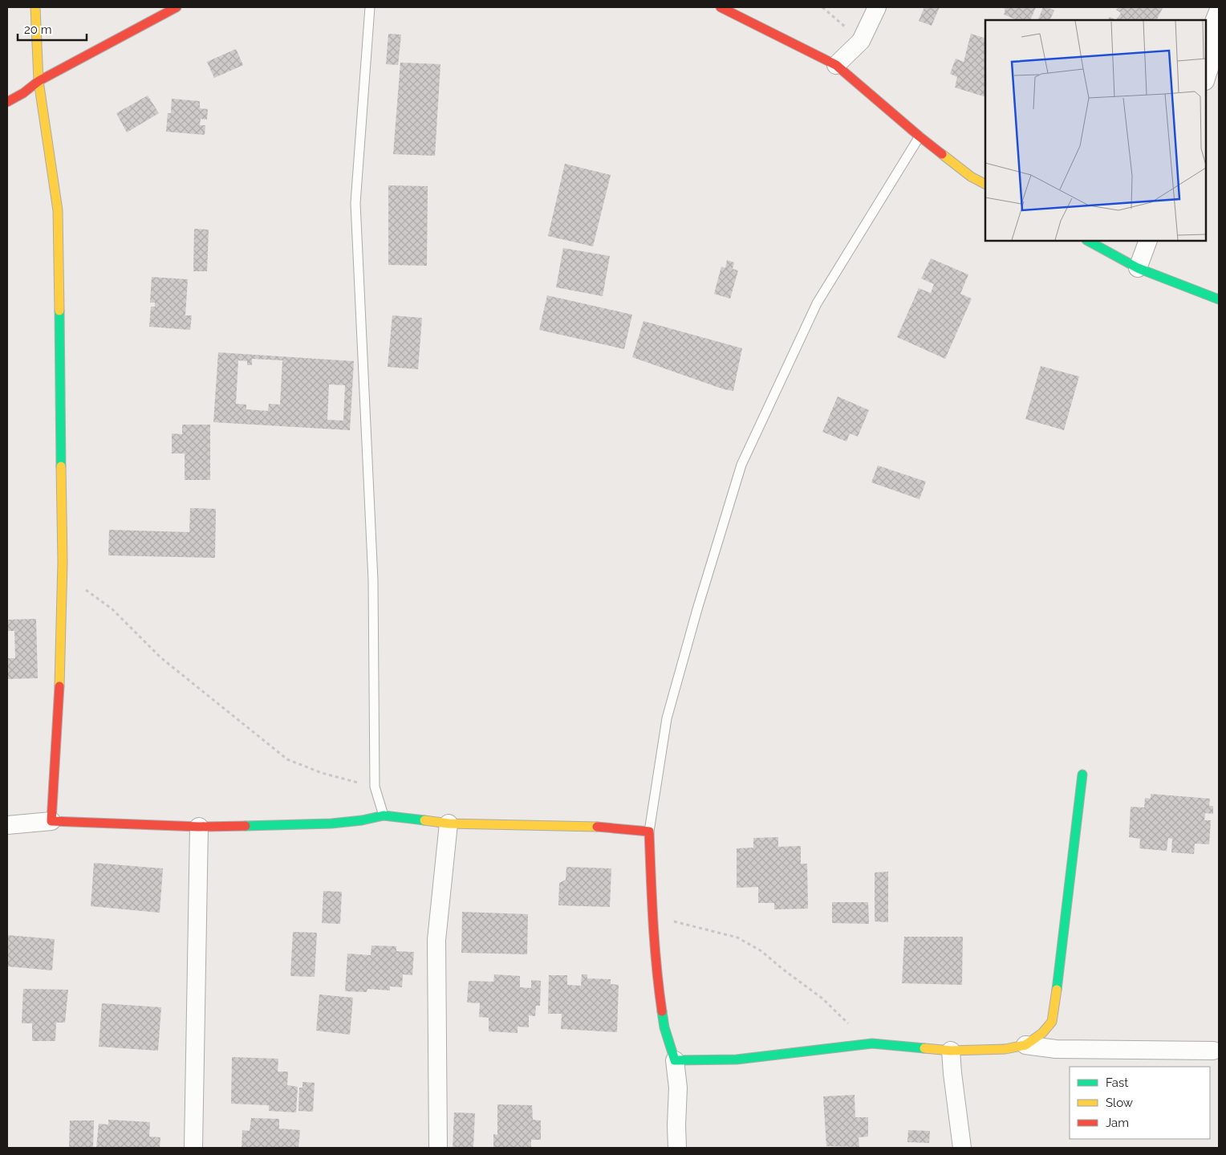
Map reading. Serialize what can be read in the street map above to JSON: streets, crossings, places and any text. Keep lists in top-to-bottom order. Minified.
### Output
{"legend":["Fast","Slow","Jam"],"scale_bar":"20 m"}
